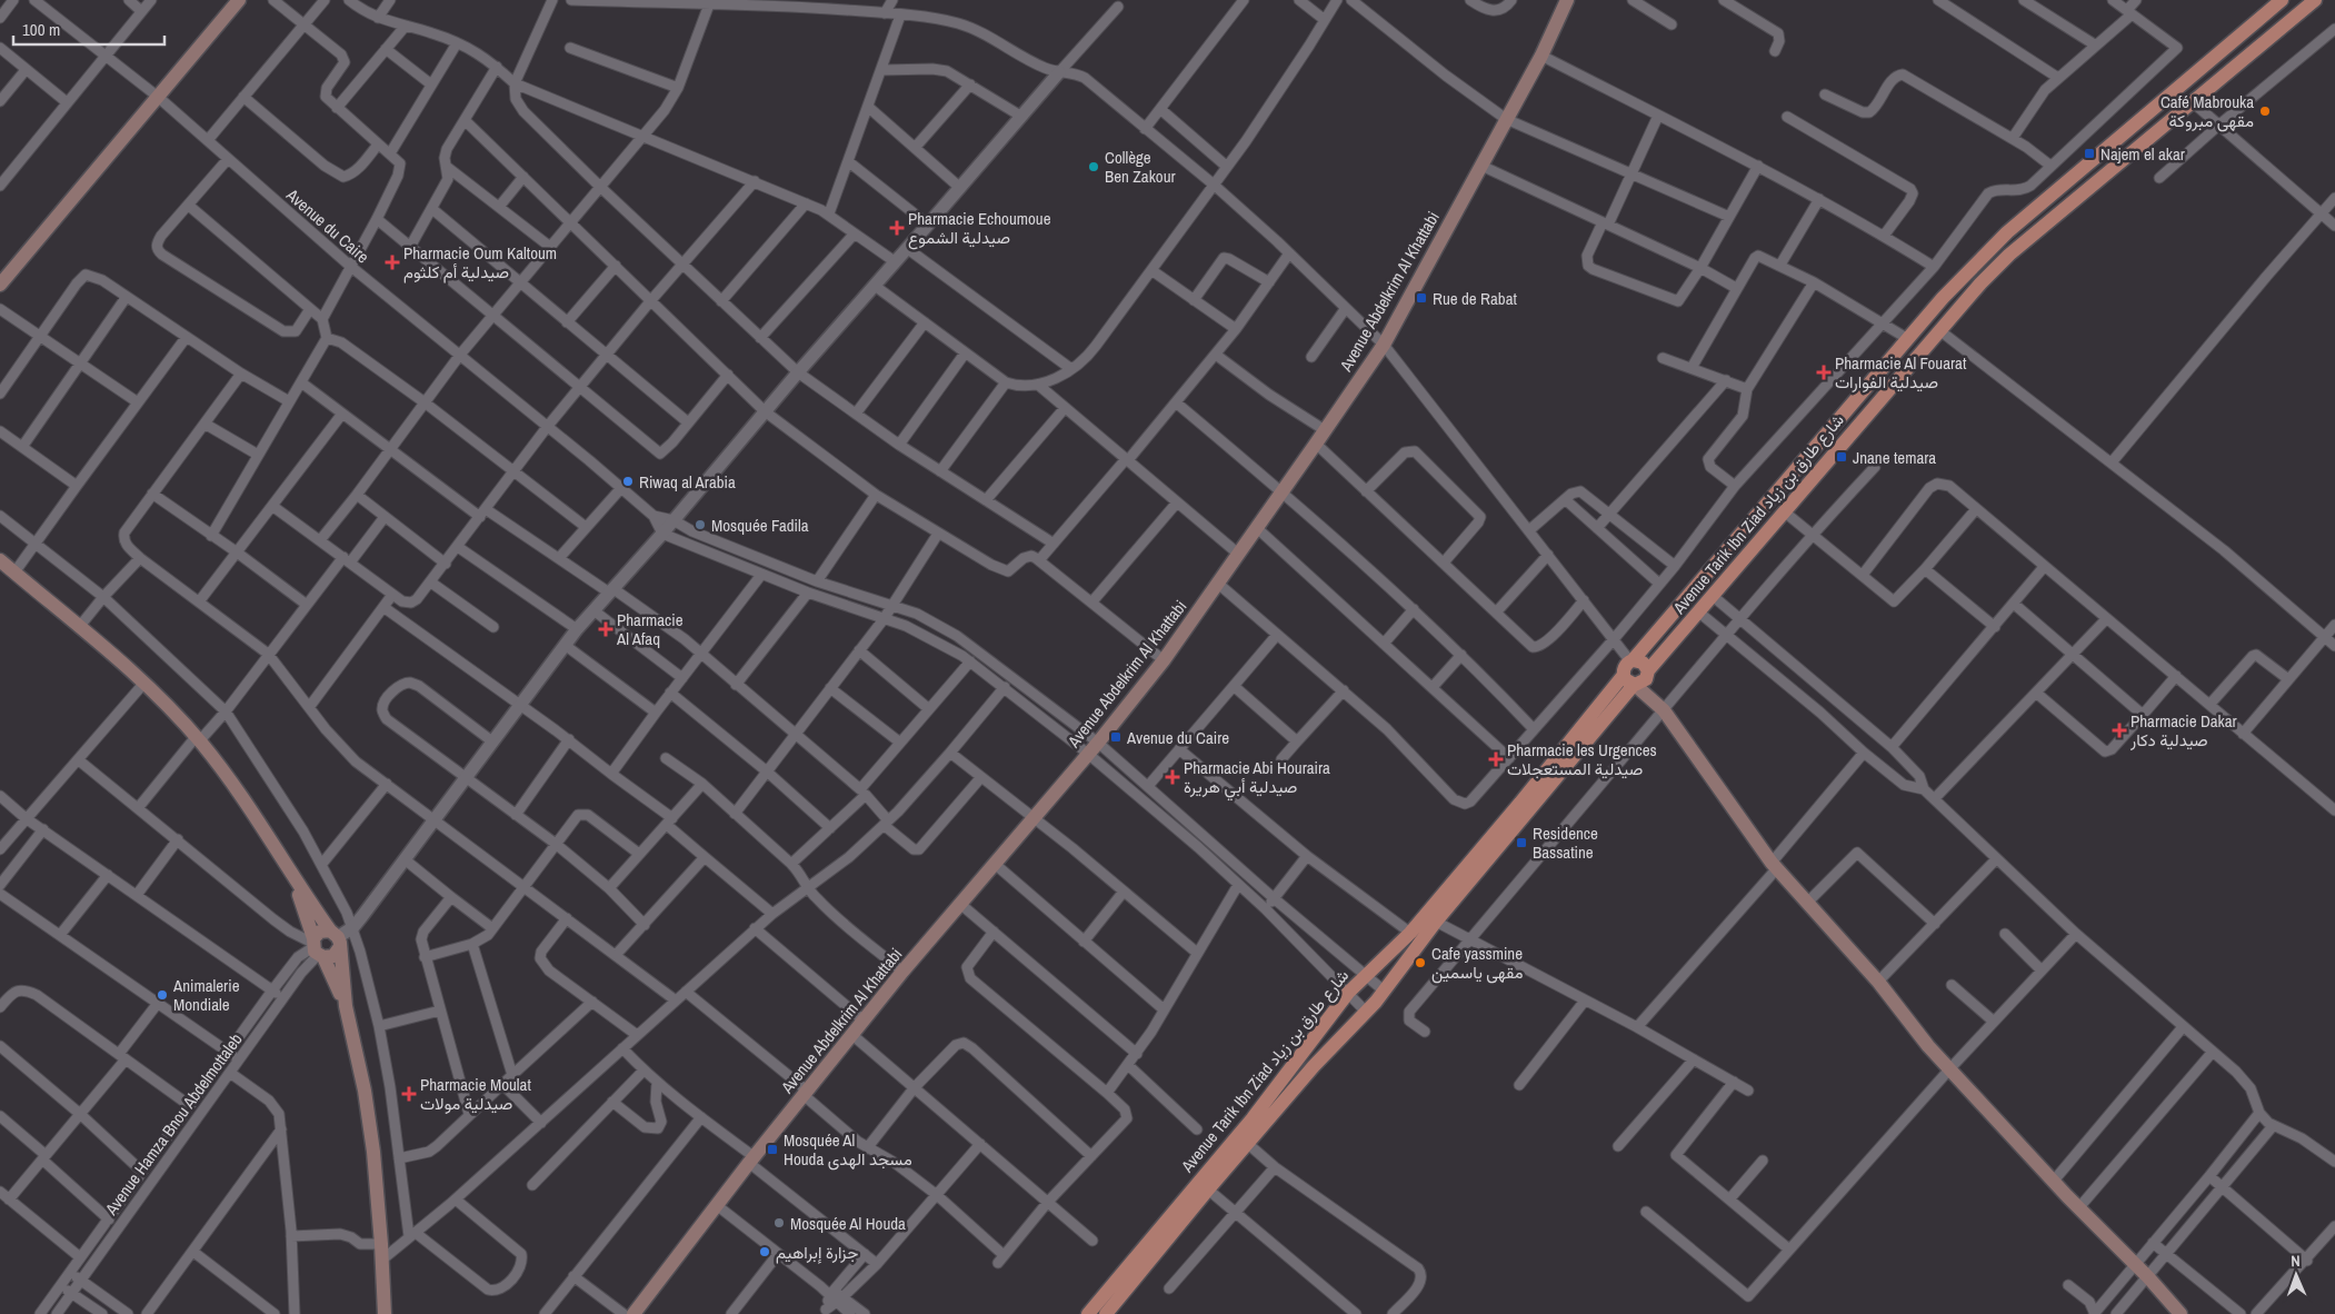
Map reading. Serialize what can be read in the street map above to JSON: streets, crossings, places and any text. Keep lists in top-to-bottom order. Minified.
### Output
{"streets":{"main road":["Avenue Abdelkrim Al Khattabi","Avenue Tarik Ibn Ziad شارع طارق بن زياد"],"street":["Avenue du Caire","Avenue Hamza Bnou Abdelmottaleb"]},"crossings":[["Avenue du Caire","Avenue Abdelkrim Al Khattabi"],["Avenue du Caire","Avenue Tarik Ibn Ziad شارع طارق بن زياد"]],"places":{"other":["Café Mabrouka مقهى مبروكة","Collège Ben Zakour","Riwaq al Arabia","Mosquée Fadila","Cafe yassmine مقهى ياسمين","Animalerie Mondiale","Mosquée Al Houda","جزارة إبراهيم"],"transit":["Najem el akar","Rue de Rabat","Jnane temara","Avenue du Caire","Residence Bassatine","Mosquée Al Houda مسجد الهدى"],"health":["Pharmacie Echoumoue صيدلية الشموع","Pharmacie Oum Kaltoum صيدلية أم كلثوم","Pharmacie Al Fouarat صيدلية الفوارات","Pharmacie Al Afaq","Pharmacie Dakar صيدلية دكار","Pharmacie les Urgences صيدلية المستعجلات","Pharmacie Abi Houraira صيدلية أبي هريرة","Pharmacie Moulat صيدلية مولات"]},"scale_bar":"100 m","north":"top"}
